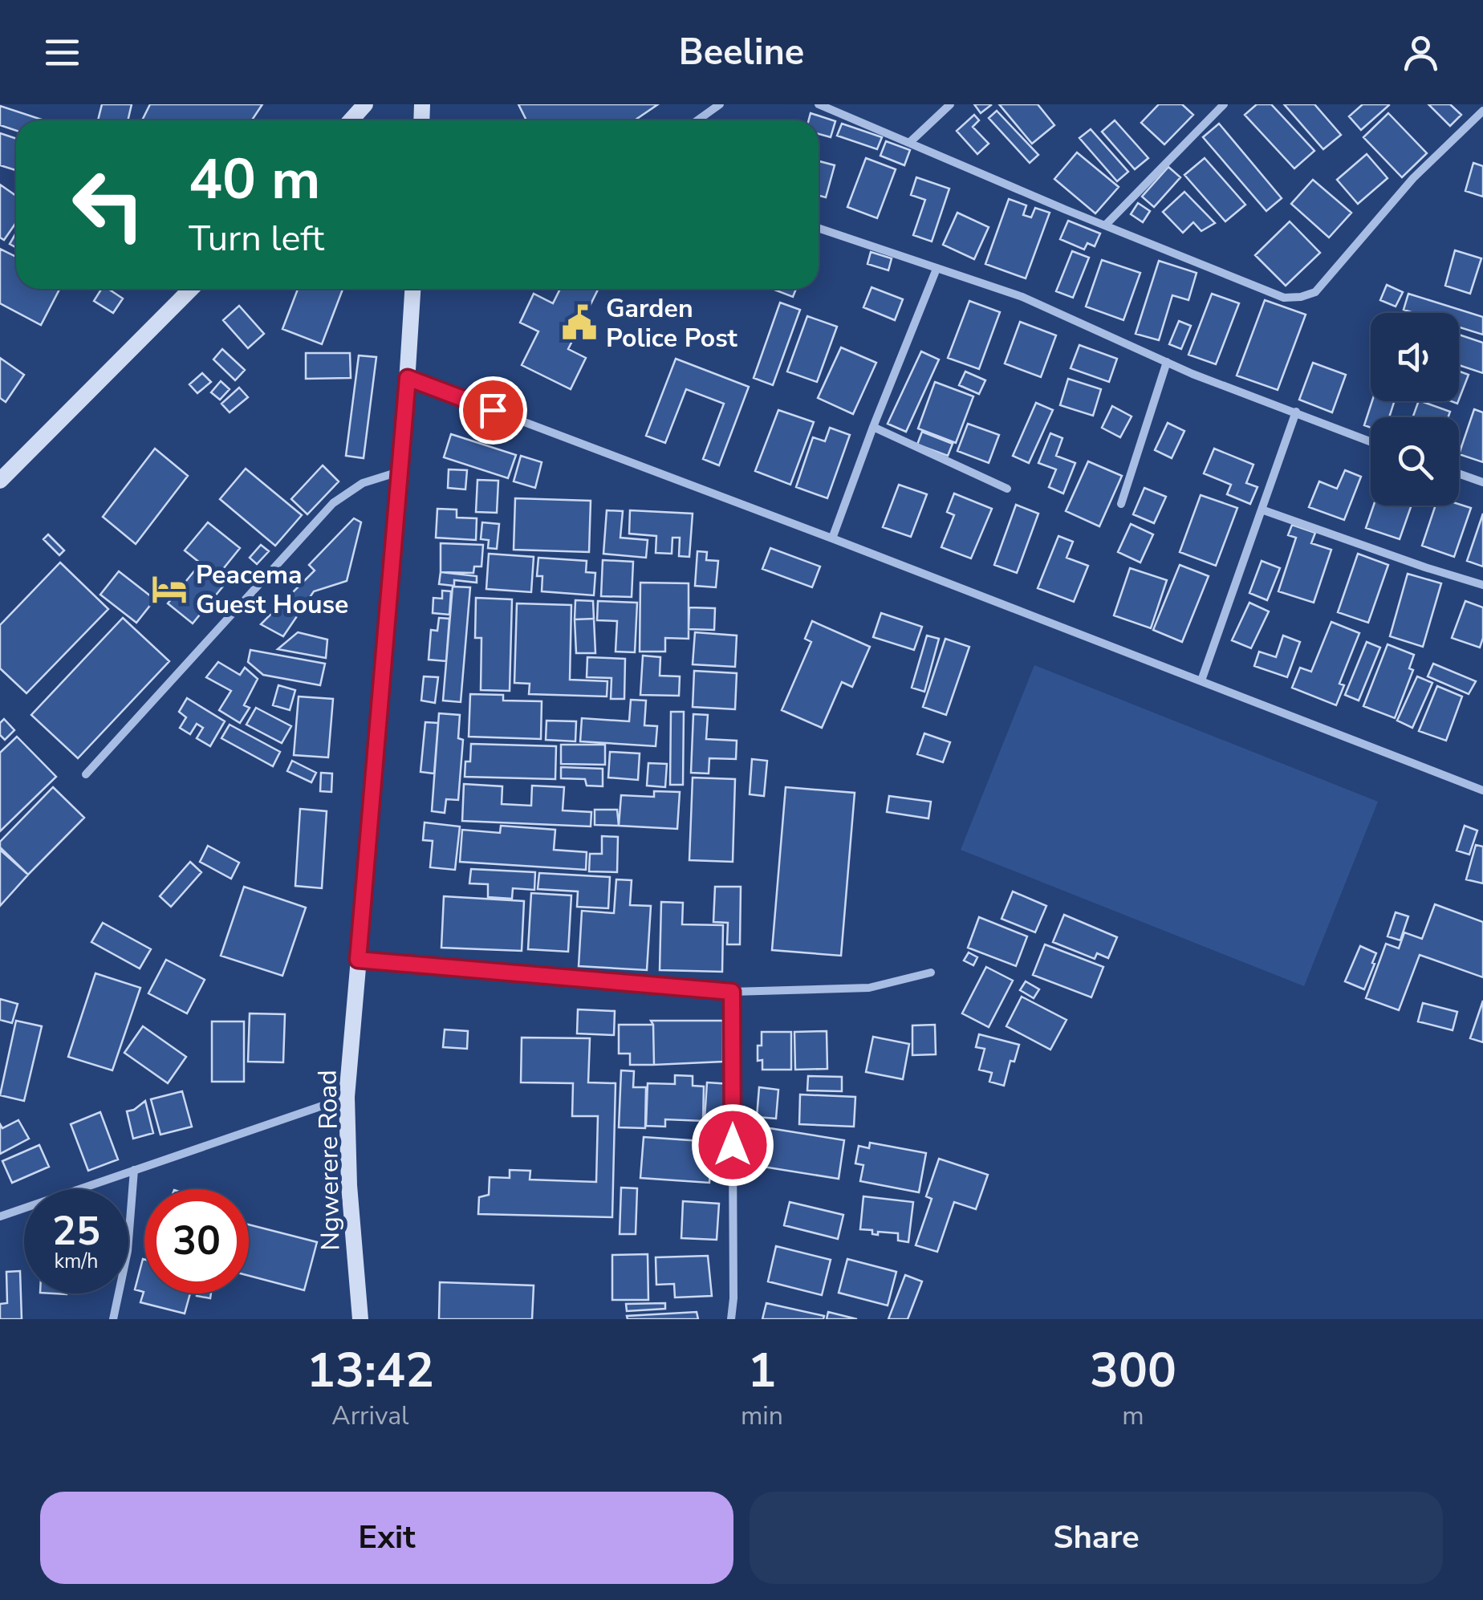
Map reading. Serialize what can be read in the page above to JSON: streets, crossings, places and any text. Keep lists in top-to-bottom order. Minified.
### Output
{"streets":{"street":["Ngwerere Road"]},"places":{"public building":["Garden Police Post"],"hotel":["Peacema Guest House"]},"page":{"header":"Beeline","turn":["40 m","Turn left"],"speed":"25 km/h","limit":"30","eta":["13:42","Arrival","1","min","300","m"],"buttons":["Exit","Share"]}}
